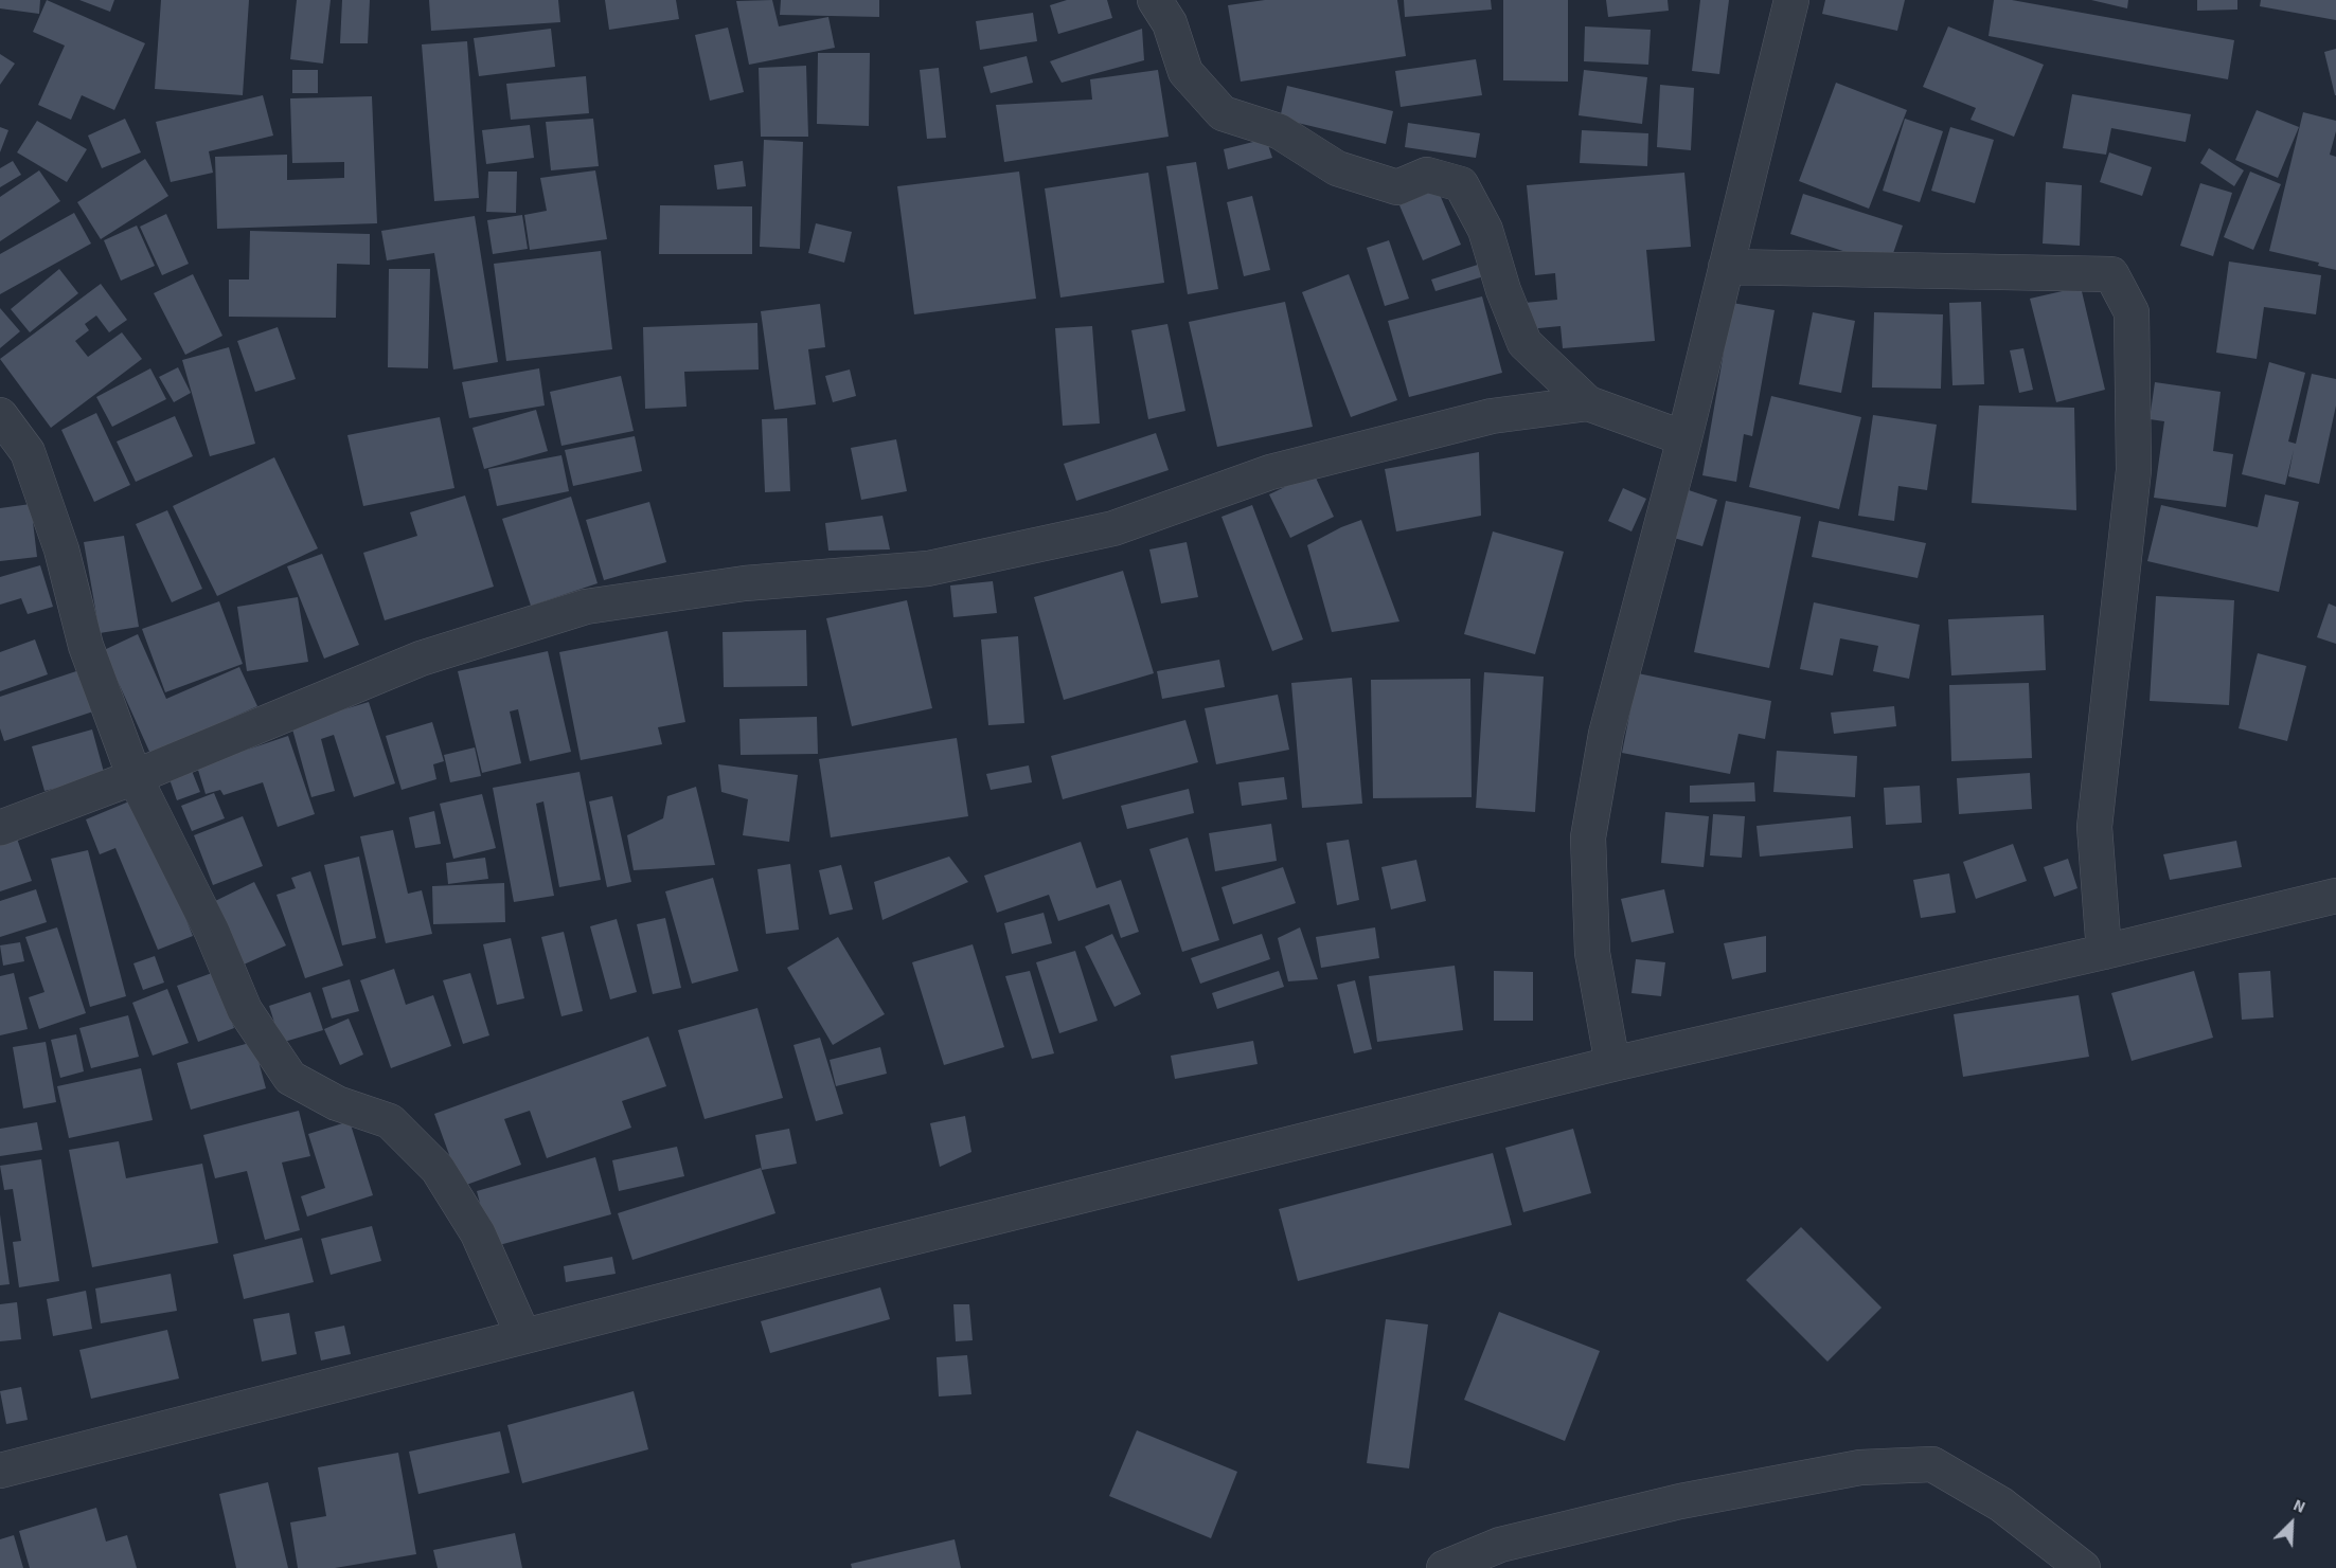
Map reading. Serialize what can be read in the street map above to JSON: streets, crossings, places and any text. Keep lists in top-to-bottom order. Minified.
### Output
{"north":"top right"}
